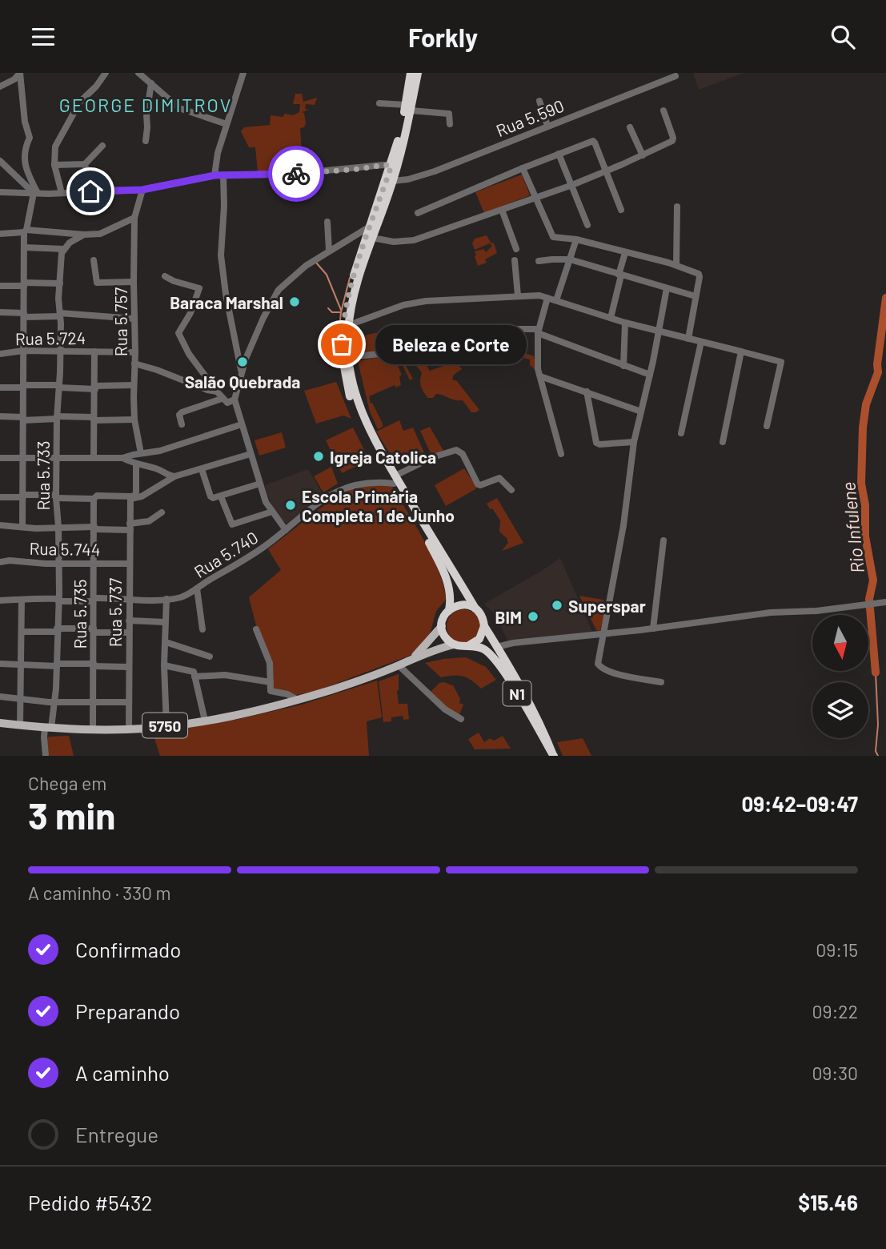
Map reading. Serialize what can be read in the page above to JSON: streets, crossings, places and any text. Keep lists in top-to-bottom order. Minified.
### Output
{"streets":{"highway":["N1"],"main road":["5750"],"street":["Rua 5.590","Rua 5.757","Rua 5.724","Rua 5.733","Rua 5.744","Rua 5.740","Rua 5.737","Rua 5.735"]},"crossings":[["Rua 5.757","Rua 5.724"],["Rua 5.724","Rua 5.733"],["Rua 5.733","Rua 5.744"],["Rua 5.733","Rua 5.740"],["Rua 5.733","5750"],["Rua 5.744","Rua 5.737"],["Rua 5.744","Rua 5.735"],["Rua 5.740","Rua 5.737"],["Rua 5.740","Rua 5.735"],["Rua 5.737","5750"],["Rua 5.735","5750"],["N1","5750"]],"districts":["GEORGE DIMITROV"],"water":["Rio Infulene"],"places":["Baraca Marshal","Beleza e Corte","Salão Quebrada","Igreja Catolica","Escola Primária Completa 1 de Junho","Superspar","BIM"],"north":"bottom","page":{"header":"Forkly","bubble":"Beleza e Corte","heading":["3 min","Chega em","09:42–09:47"],"panel":["Pedido #5432","$15.46"],"bar":"A caminho · 330 m","list":[["Confirmado","09:15"],["Preparando","09:22"],["A caminho","09:30"],"Entregue"]}}
